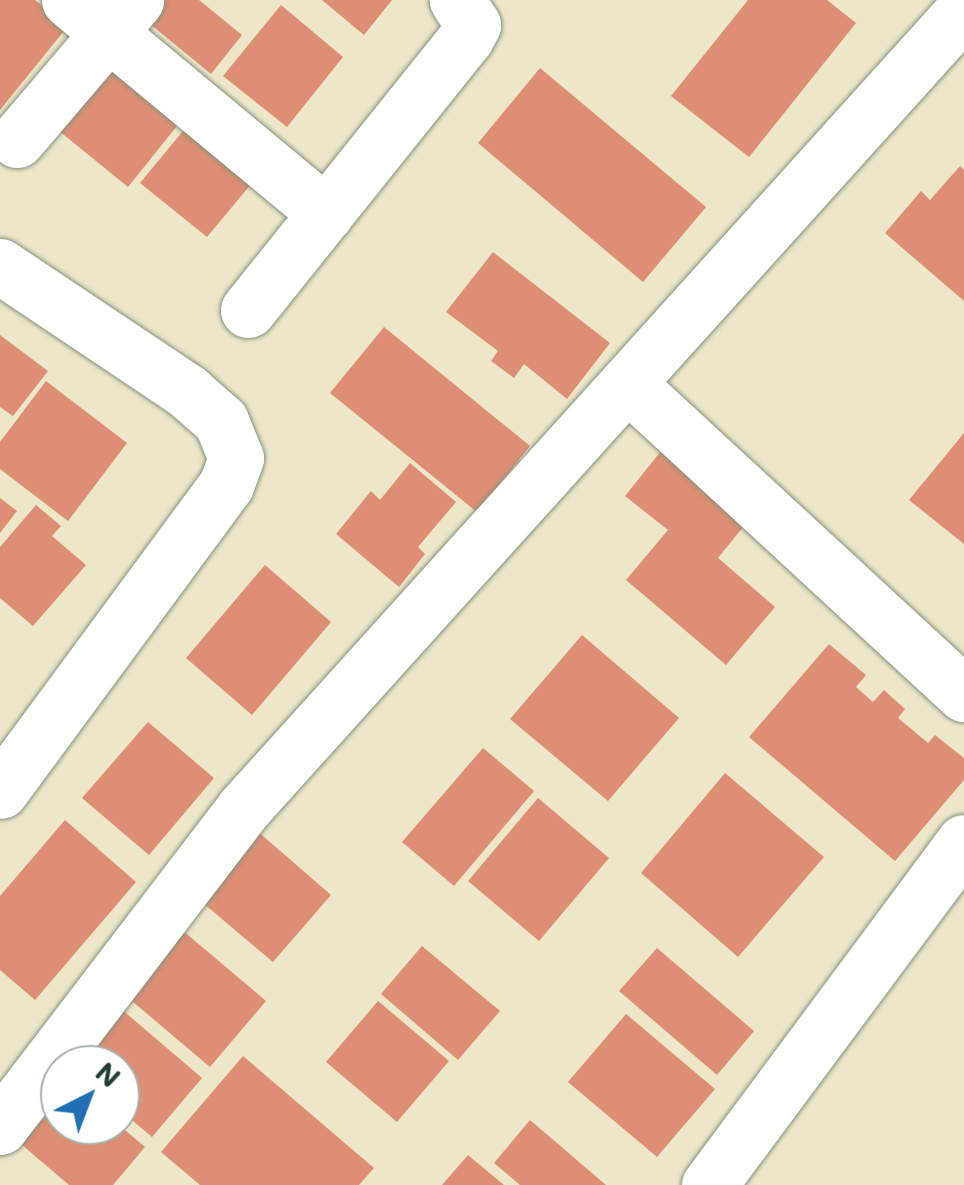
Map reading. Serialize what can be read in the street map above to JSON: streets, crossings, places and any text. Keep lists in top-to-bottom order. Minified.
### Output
{"north":"top right"}
